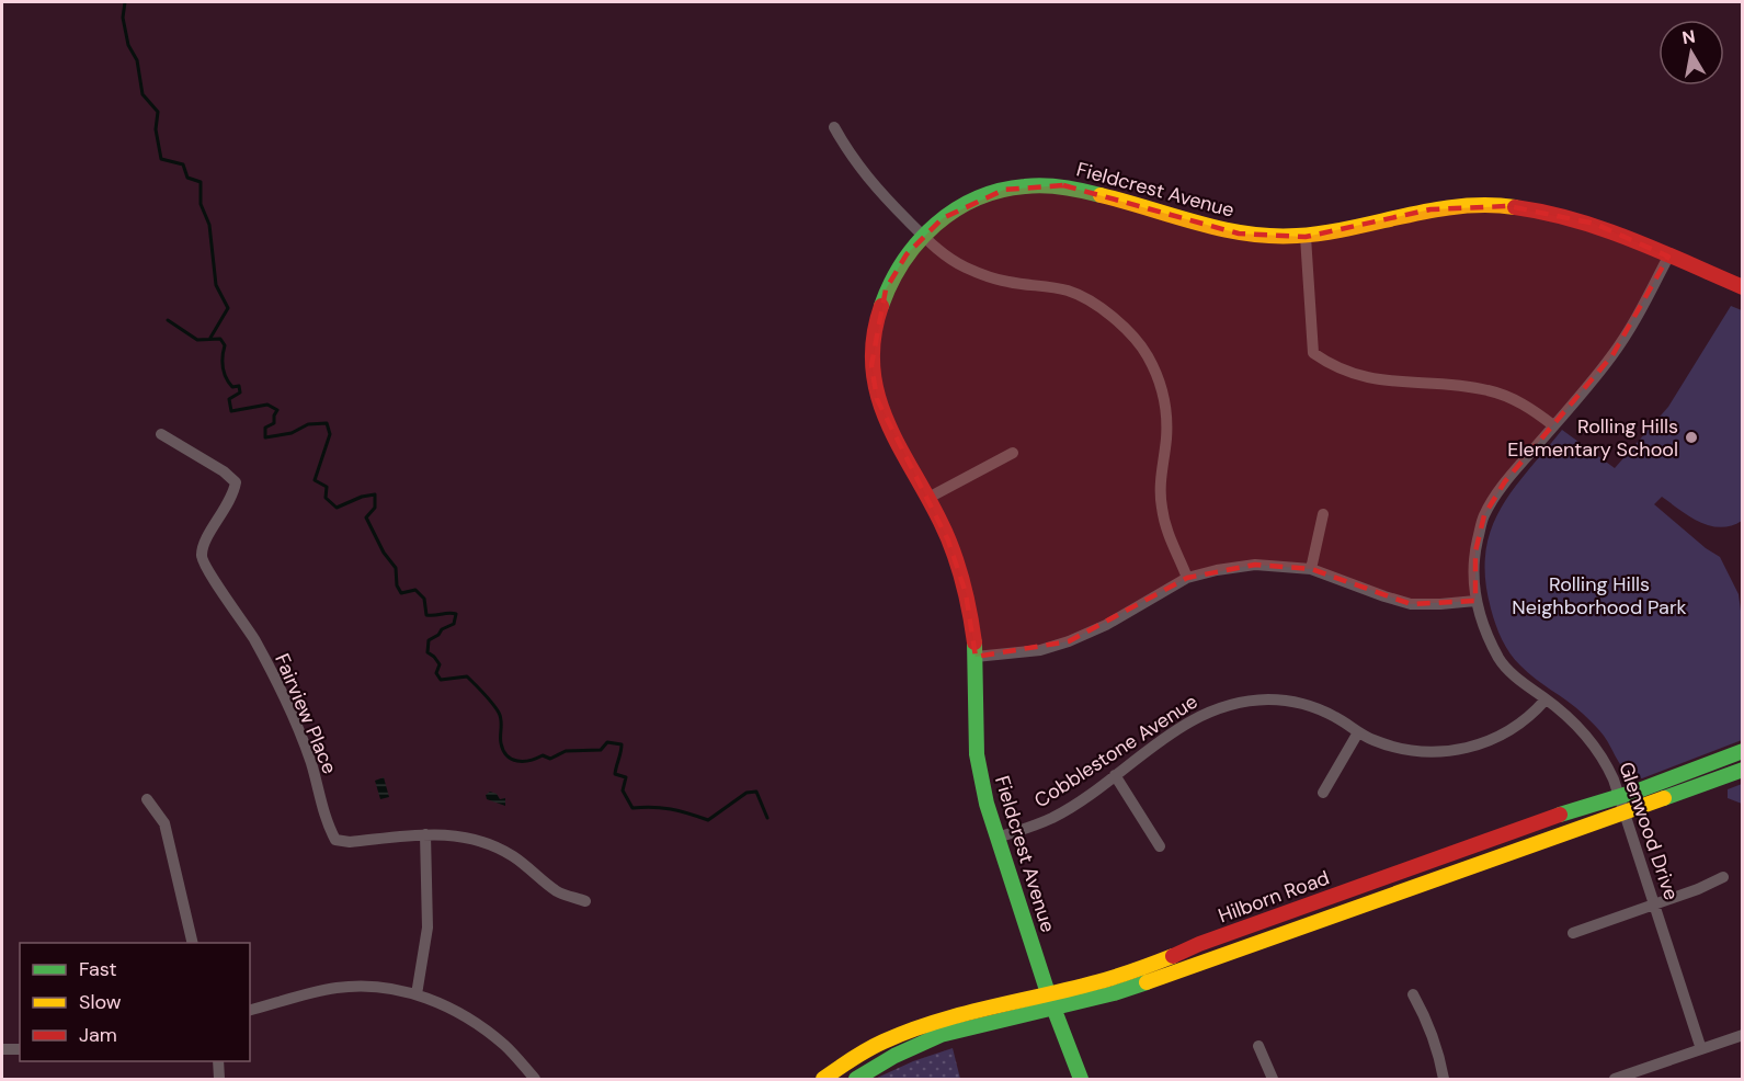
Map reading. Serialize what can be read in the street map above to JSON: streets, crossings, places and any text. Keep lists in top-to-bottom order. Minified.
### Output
{"streets":{"street":["Fieldcrest Avenue","Fairview Place","Cobblestone Avenue","Glenwood Drive","Hilborn Road"]},"crossings":[["Fieldcrest Avenue","Cobblestone Avenue"],["Fieldcrest Avenue","Glenwood Drive"],["Fieldcrest Avenue","Hilborn Road"],["Cobblestone Avenue","Glenwood Drive"],["Glenwood Drive","Hilborn Road"]],"parks":["Rolling Hills Neighborhood Park"],"places":["Rolling Hills Elementary School"],"legend":["Fast","Slow","Jam"],"north":"top"}
